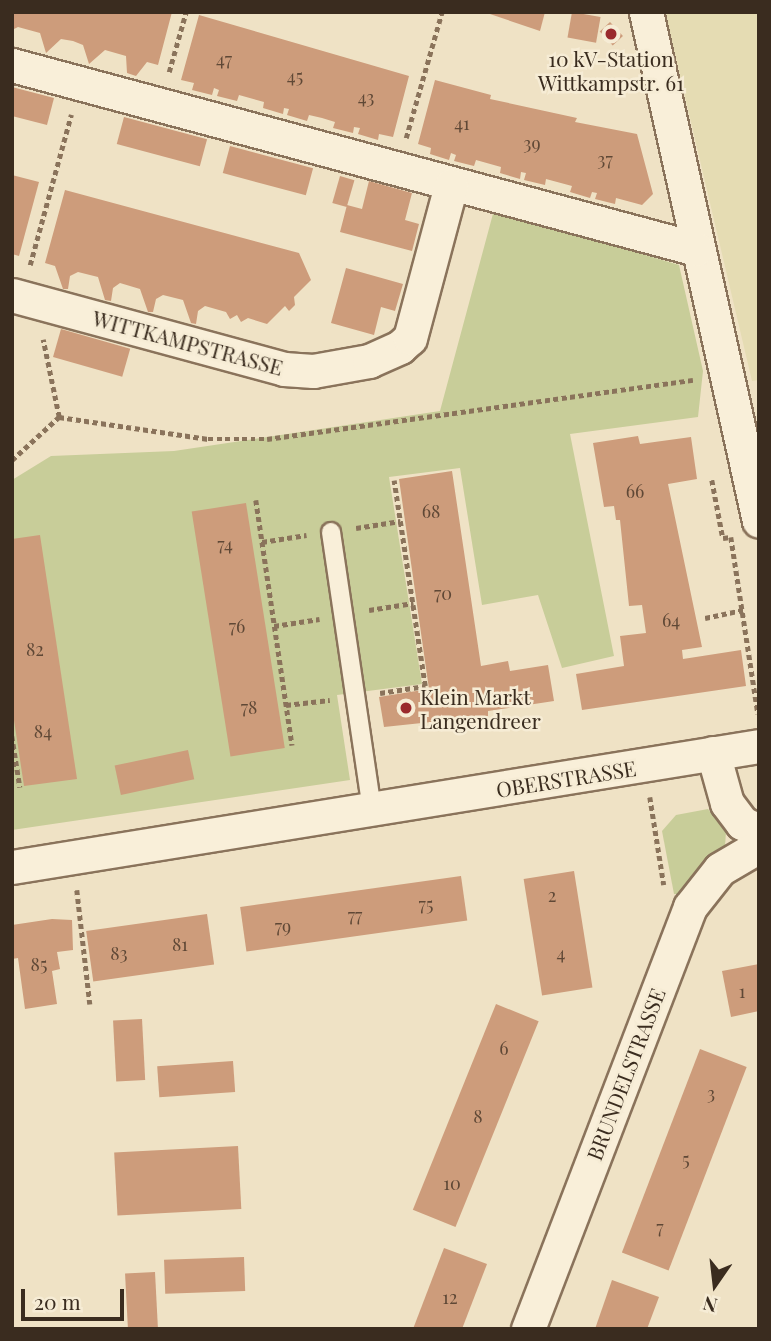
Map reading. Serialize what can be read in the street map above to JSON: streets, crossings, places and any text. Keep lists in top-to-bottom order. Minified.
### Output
{"streets":{"street":["WITTKAMPSTRASSE","OBERSTRASSE","BRUNDELSTRASSE"]},"places":["10 kV-Station Wittkampstr. 61","Klein Markt Langendreer"],"house_numbers":["47","45","43","41","39","37","66","68","74","70","64","76","82","78","84","2","75","77","79","81","83","4","85","1","6","3","8","5","10","7","12"],"scale_bar":"20 m","north":"bottom"}
